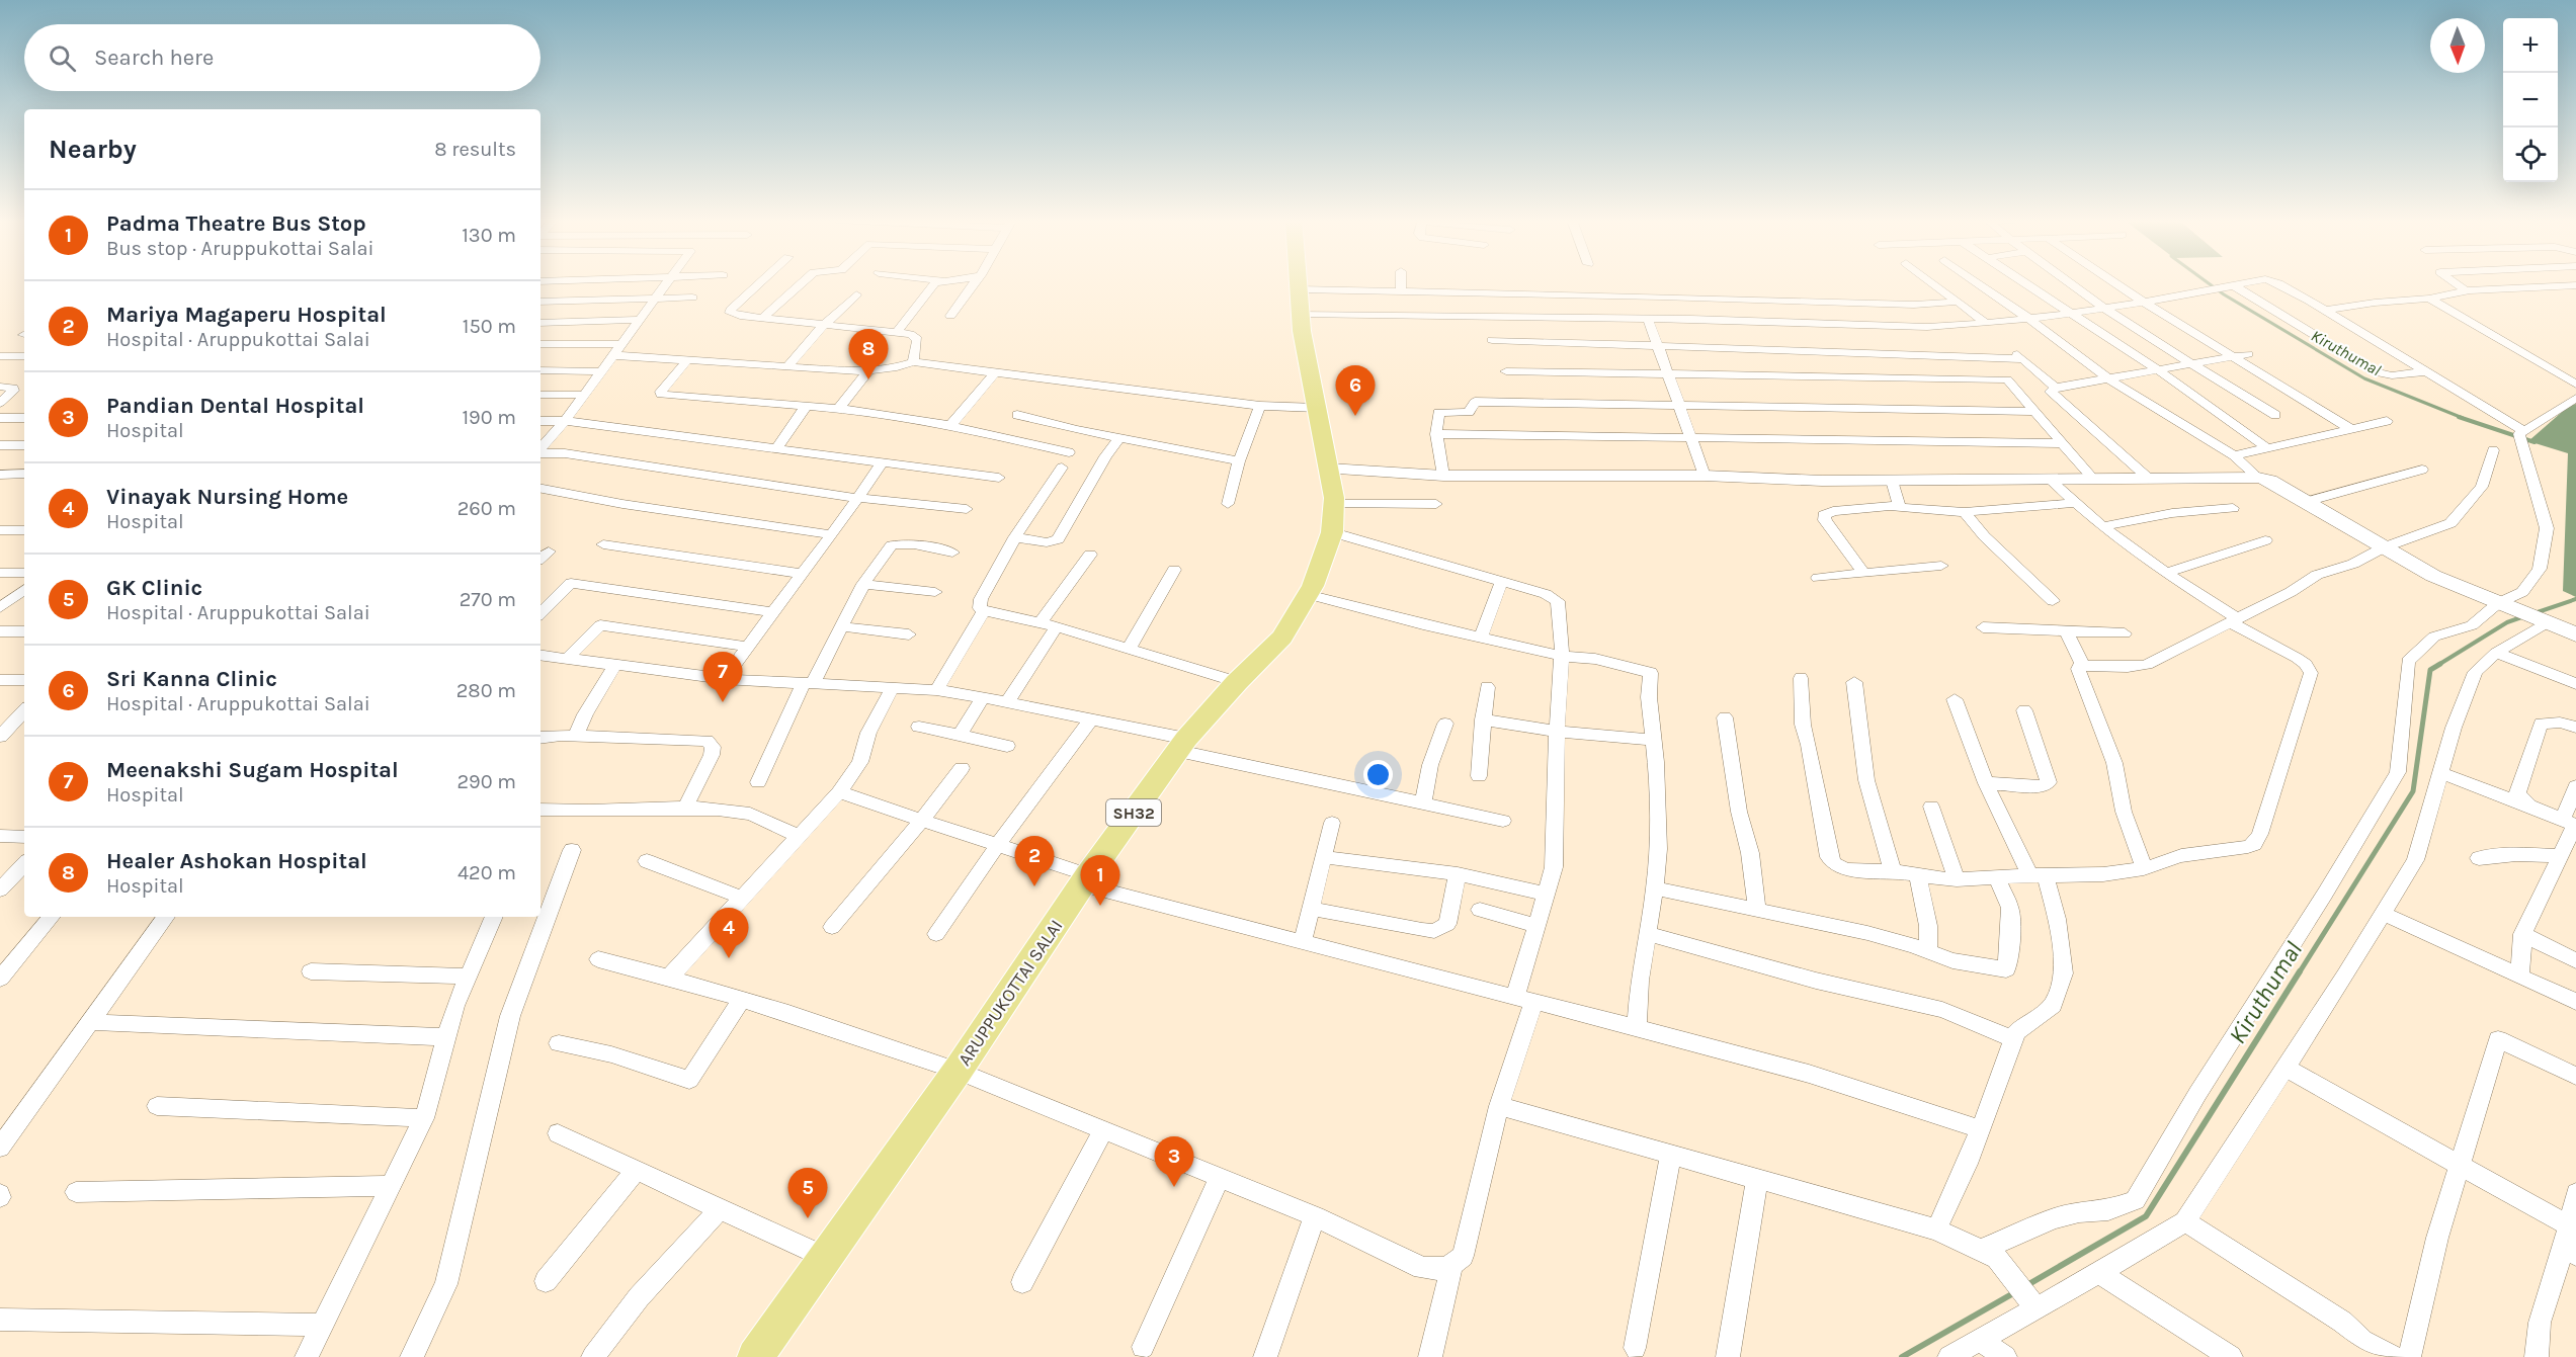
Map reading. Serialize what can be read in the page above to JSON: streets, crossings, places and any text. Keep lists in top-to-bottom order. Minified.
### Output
{"streets":{"main road":["SH32","ARUPPUKOTTAI SALAI"]},"water":["Kiruthumal"],"north":"bottom","page":{"map_buttons":["+","−"],"search":"Search here","heading":["Nearby","8 results"],"list":[{"mark":"1","name":"Padma Theatre Bus Stop","note":"Bus stop · Aruppukottai Salai","value":"130 m"},{"mark":"2","name":"Mariya Magaperu Hospital","note":"Hospital · Aruppukottai Salai","value":"150 m"},{"mark":"3","name":"Pandian Dental Hospital","note":"Hospital","value":"190 m"},{"mark":"4","name":"Vinayak Nursing Home","note":"Hospital","value":"260 m"},{"mark":"5","name":"GK Clinic","note":"Hospital · Aruppukottai Salai","value":"270 m"},{"mark":"6","name":"Sri Kanna Clinic","note":"Hospital · Aruppukottai Salai","value":"280 m"},{"mark":"7","name":"Meenakshi Sugam Hospital","note":"Hospital","value":"290 m"},{"mark":"8","name":"Healer Ashokan Hospital","note":"Hospital","value":"420 m"}],"pins":["8","6","7","2","1","4","3","5"]}}
